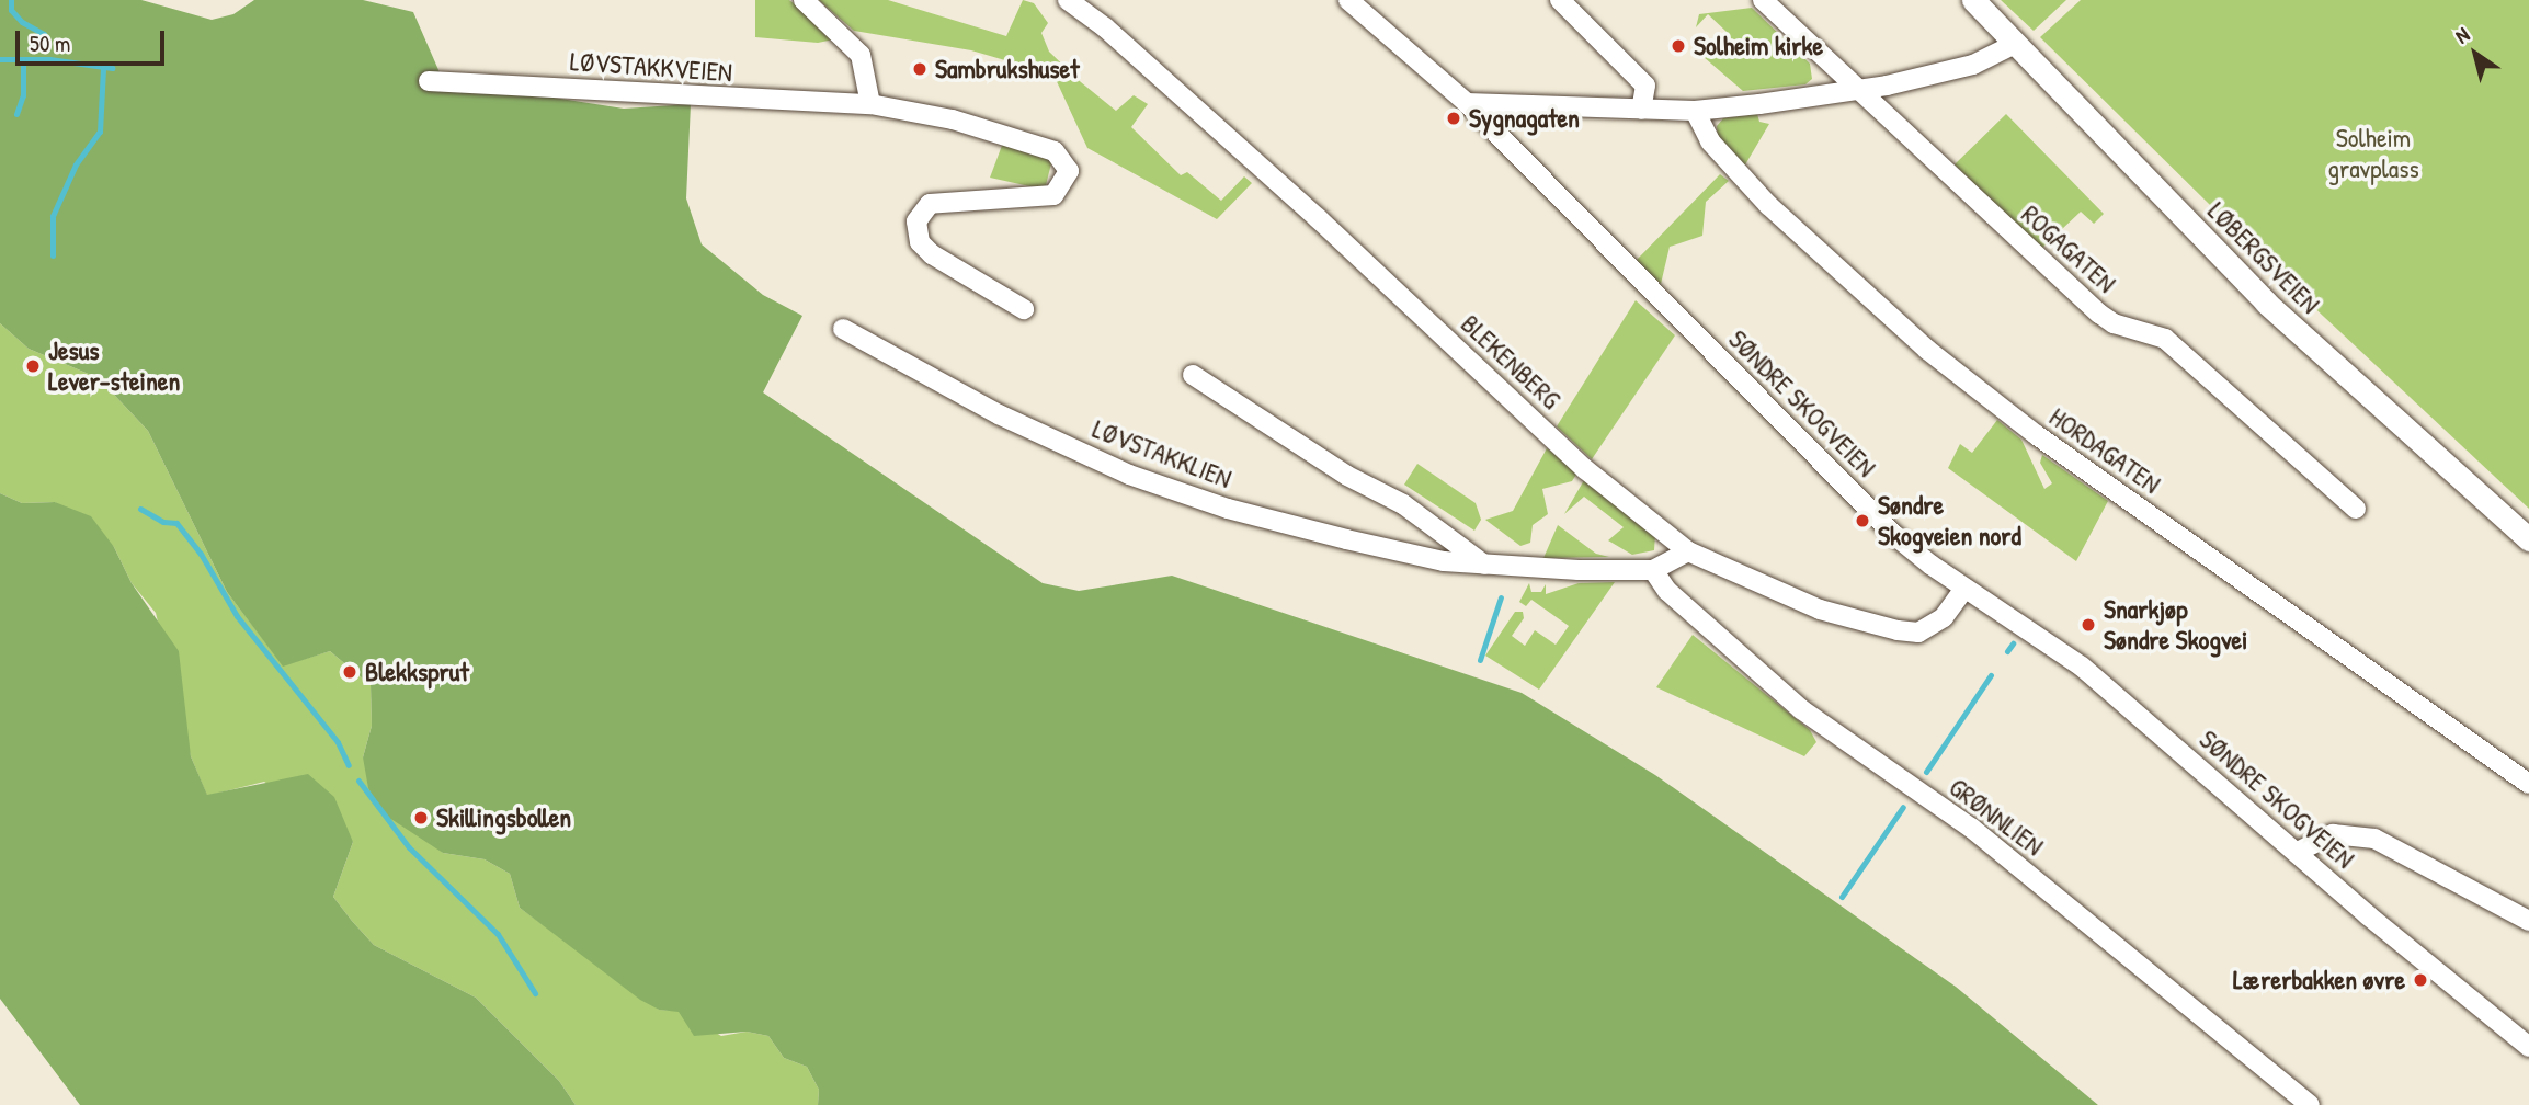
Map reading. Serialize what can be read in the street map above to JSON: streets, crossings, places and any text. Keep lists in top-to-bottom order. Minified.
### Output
{"streets":{"street":["LØVSTAKKVEIEN","ROGAGATEN","LØBERGSVEIEN","BLEKENBERG","SØNDRE SKOGVEIEN","HORDAGATEN","LØVSTAKKLIEN","GRØNNLIEN"]},"crossings":[["BLEKENBERG","SØNDRE SKOGVEIEN"],["BLEKENBERG","LØVSTAKKLIEN"],["LØVSTAKKLIEN","GRØNNLIEN"]],"parks":["Solheim gravplass"],"places":["Solheim kirke","Sambrukshuset","Sygnagaten","Jesus Lever-steinen","Søndre Skogveien nord","Snarkjøp Søndre Skogvei","Blekksprut","Skillingsbollen","Lærerbakken øvre"],"scale_bar":"50 m","north":"top left"}
